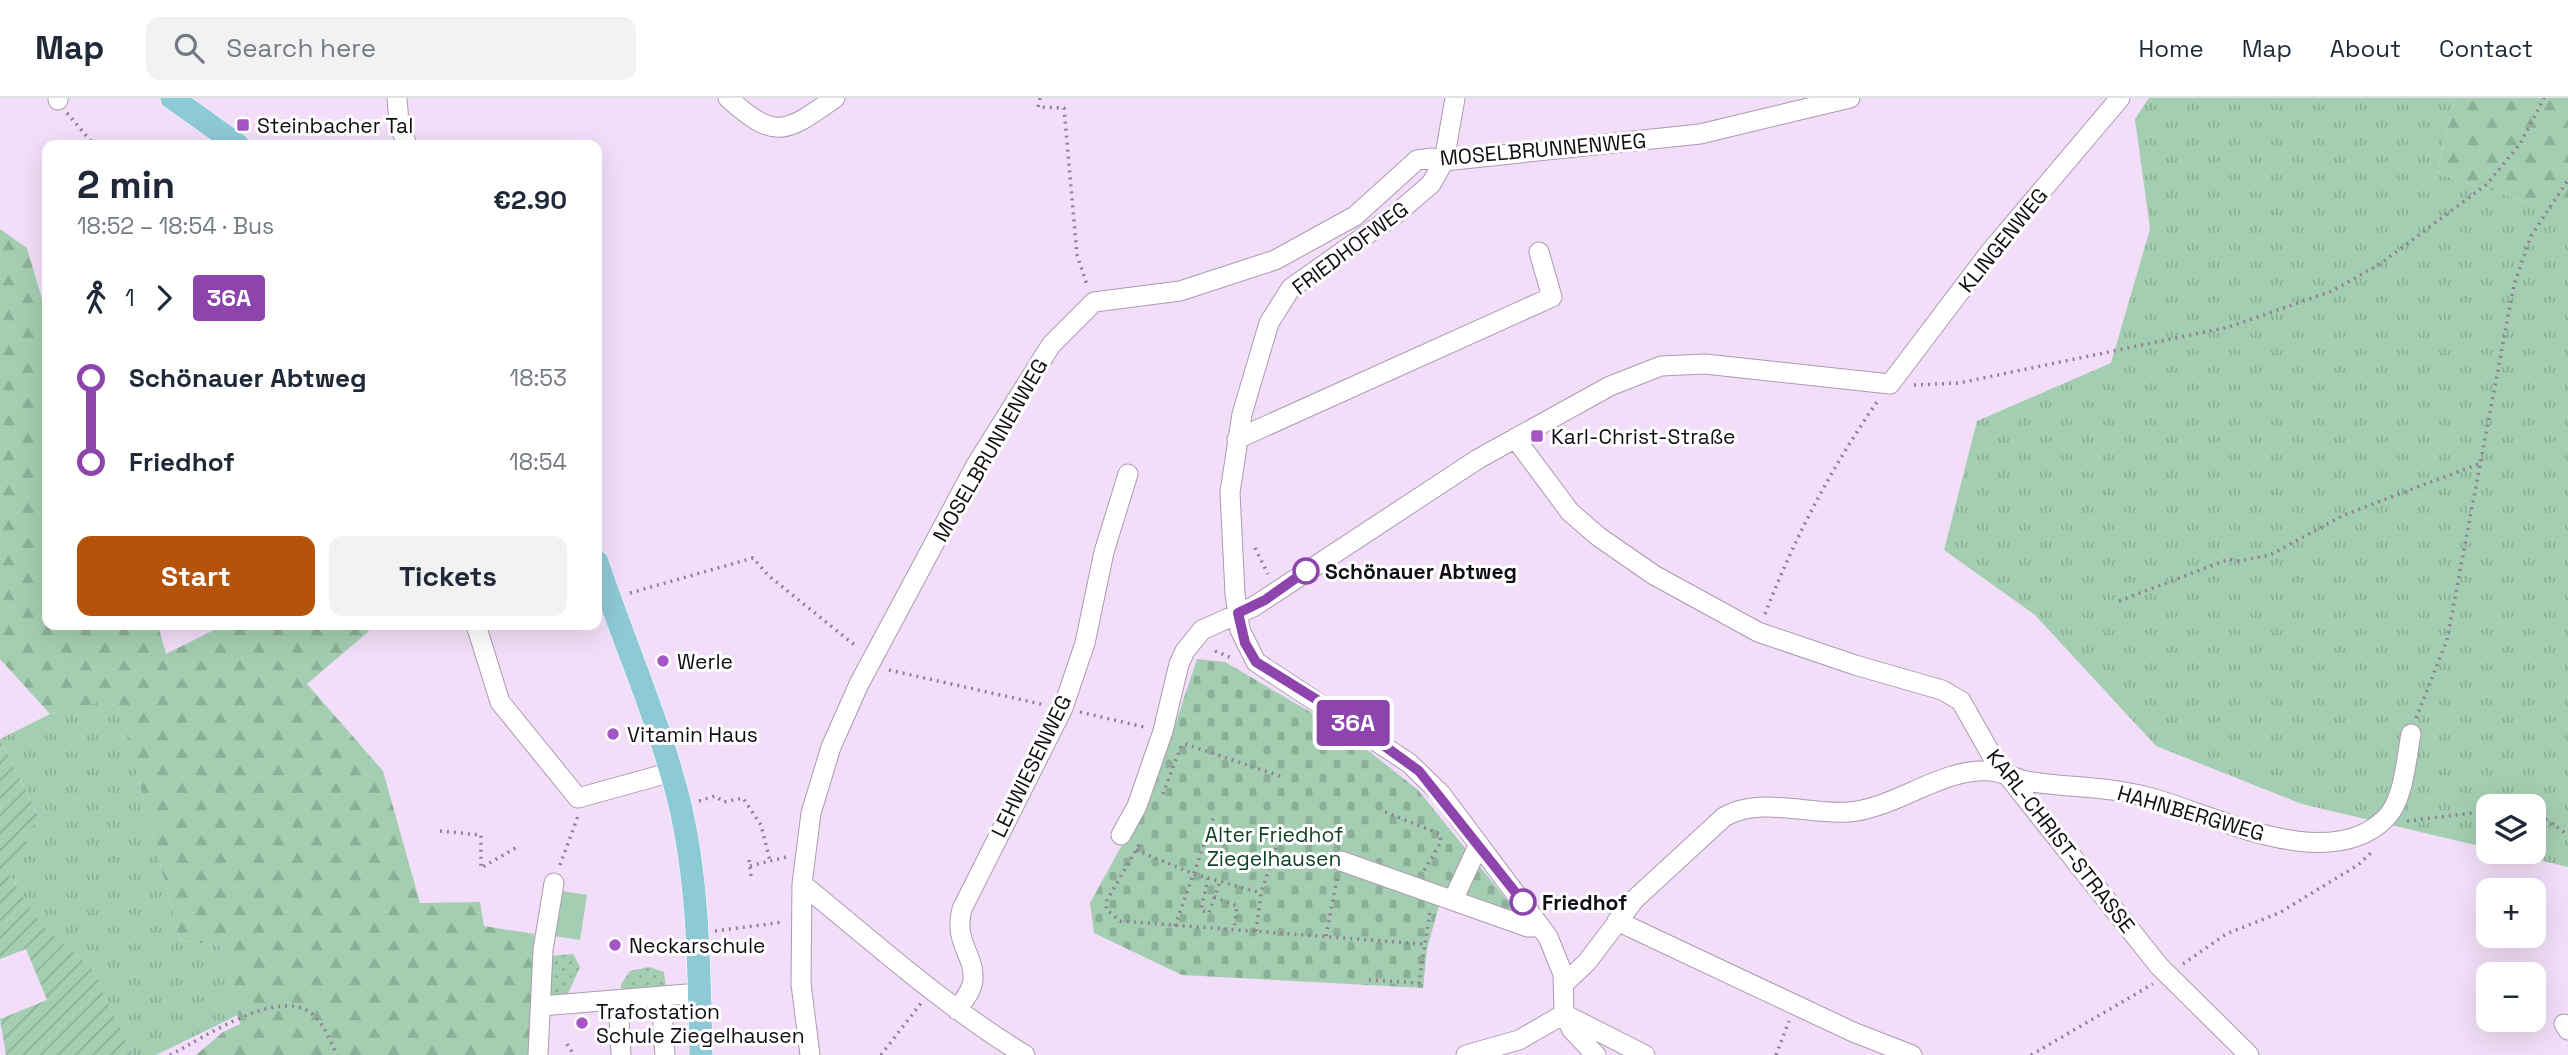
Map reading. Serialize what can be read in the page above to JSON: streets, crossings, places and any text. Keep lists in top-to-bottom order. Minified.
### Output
{"streets":{"street":["MOSELBRUNNENWEG","KLINGENWEG","FRIEDHOFWEG","LEHWIESENWEG","HAHNBERGWEG","KARL-CHRIST-STRASSE"]},"crossings":[["MOSELBRUNNENWEG","FRIEDHOFWEG"],["FRIEDHOFWEG","HAHNBERGWEG"],["HAHNBERGWEG","KARL-CHRIST-STRASSE"]],"parks":["Alter Friedhof Ziegelhausen"],"places":{"transit":["Steinbacher Tal","Karl-Christ-Straße"],"other":["Schönauer Abtweg","Werle","Vitamin Haus","Friedhof","Neckarschule","Trafostation Schule Ziegelhausen"]},"lines":["bus line 36A"],"page":{"header":"Map","search":"Search here","nav":["Home","Map","About","Contact"],"on_map":"36A","heading":["2 min","18:52 – 18:54 · Bus","€2.90"],"legs":["1","36A"],"list":[{"name":"Schönauer Abtweg","value":"18:53"},{"name":"Friedhof","value":"18:54"}],"buttons":["Start","Tickets"],"map_buttons":["+","−"]}}
